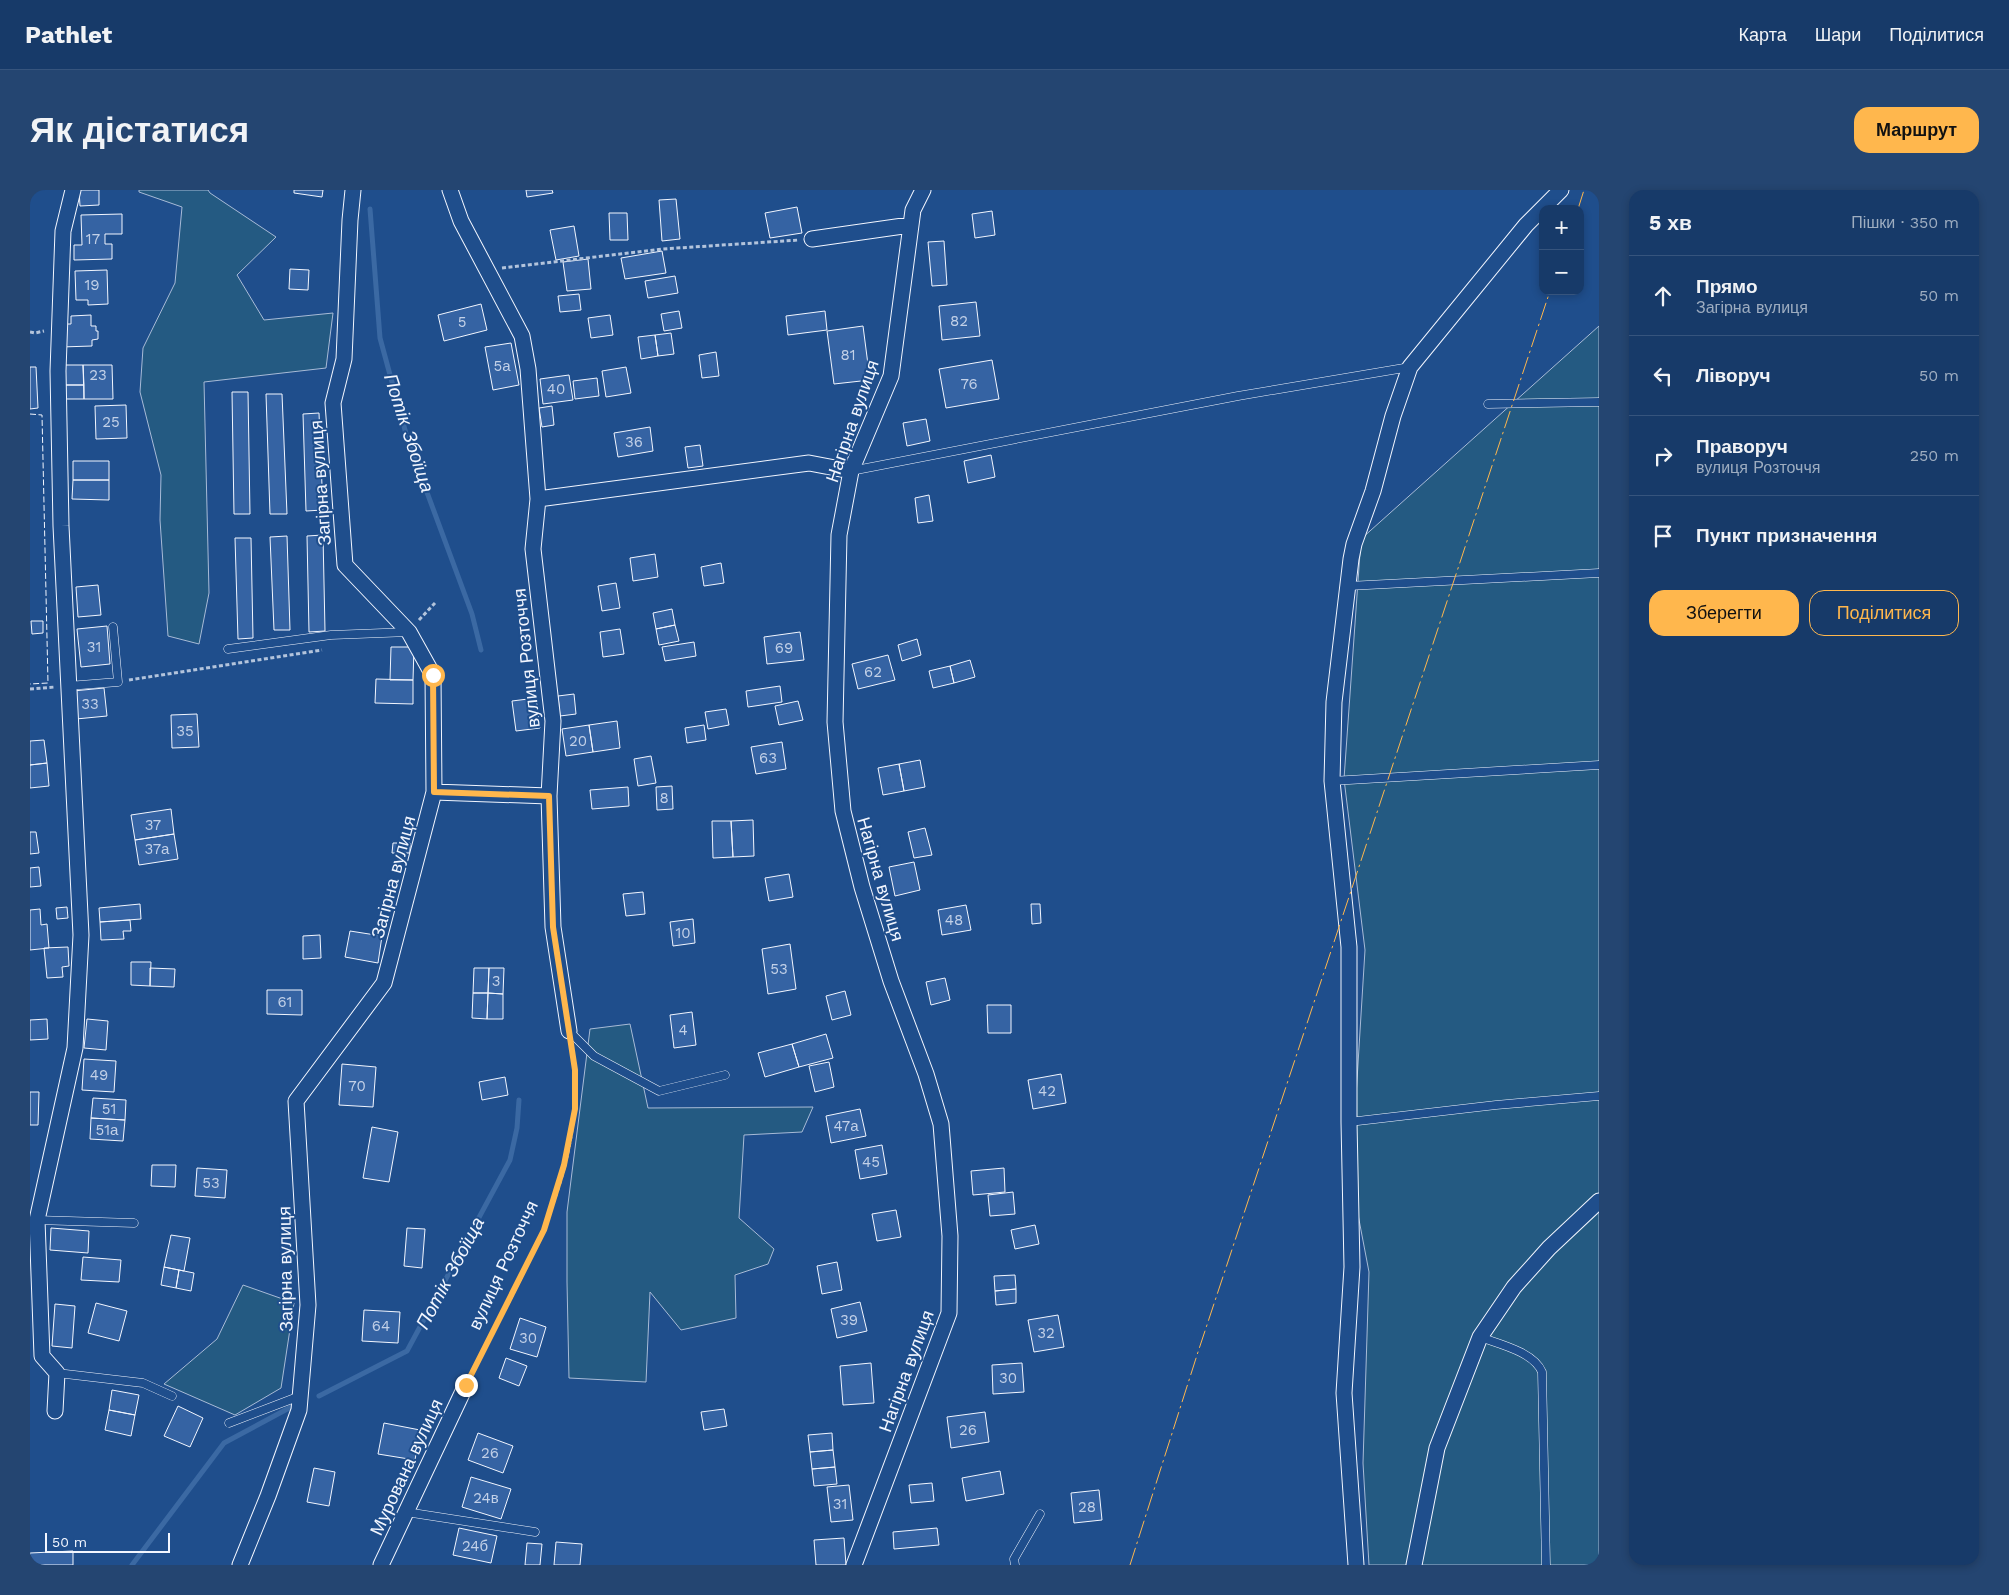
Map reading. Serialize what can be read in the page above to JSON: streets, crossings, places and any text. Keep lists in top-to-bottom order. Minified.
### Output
{"streets":{"street":["Нагірна вулиця","Загірна вулиця","вулиця Розточчя","Мурована вулиця"]},"crossings":[["вулиця Розточчя","Мурована вулиця"]],"water":["Потік Збоїща"],"house_numbers":["17","19","82","5","81","5а","23","76","40","25","36","31","69","62","33","35","20","63","8","37","37а","48","10","53","3","61","4","49","70","42","51","47а","51а","45","53","39","64","32","30","30","26","26","24в","31","28","24б"],"scale_bar":"50 m","page":{"header":"Pathlet","nav":["Карта","Шари","Поділитися"],"buttons":["Маршрут",["Зберегти","Поділитися"]],"title":"Як дістатися","heading":["5 хв","Пішки · 350 m"],"map_buttons":["+","−"],"list":[["Прямо","Загірна вулиця","50 m"],["Ліворуч","50 m"],["Праворуч","вулиця Розточчя","250 m"],"Пункт призначення"],"scale":"50 m"}}
